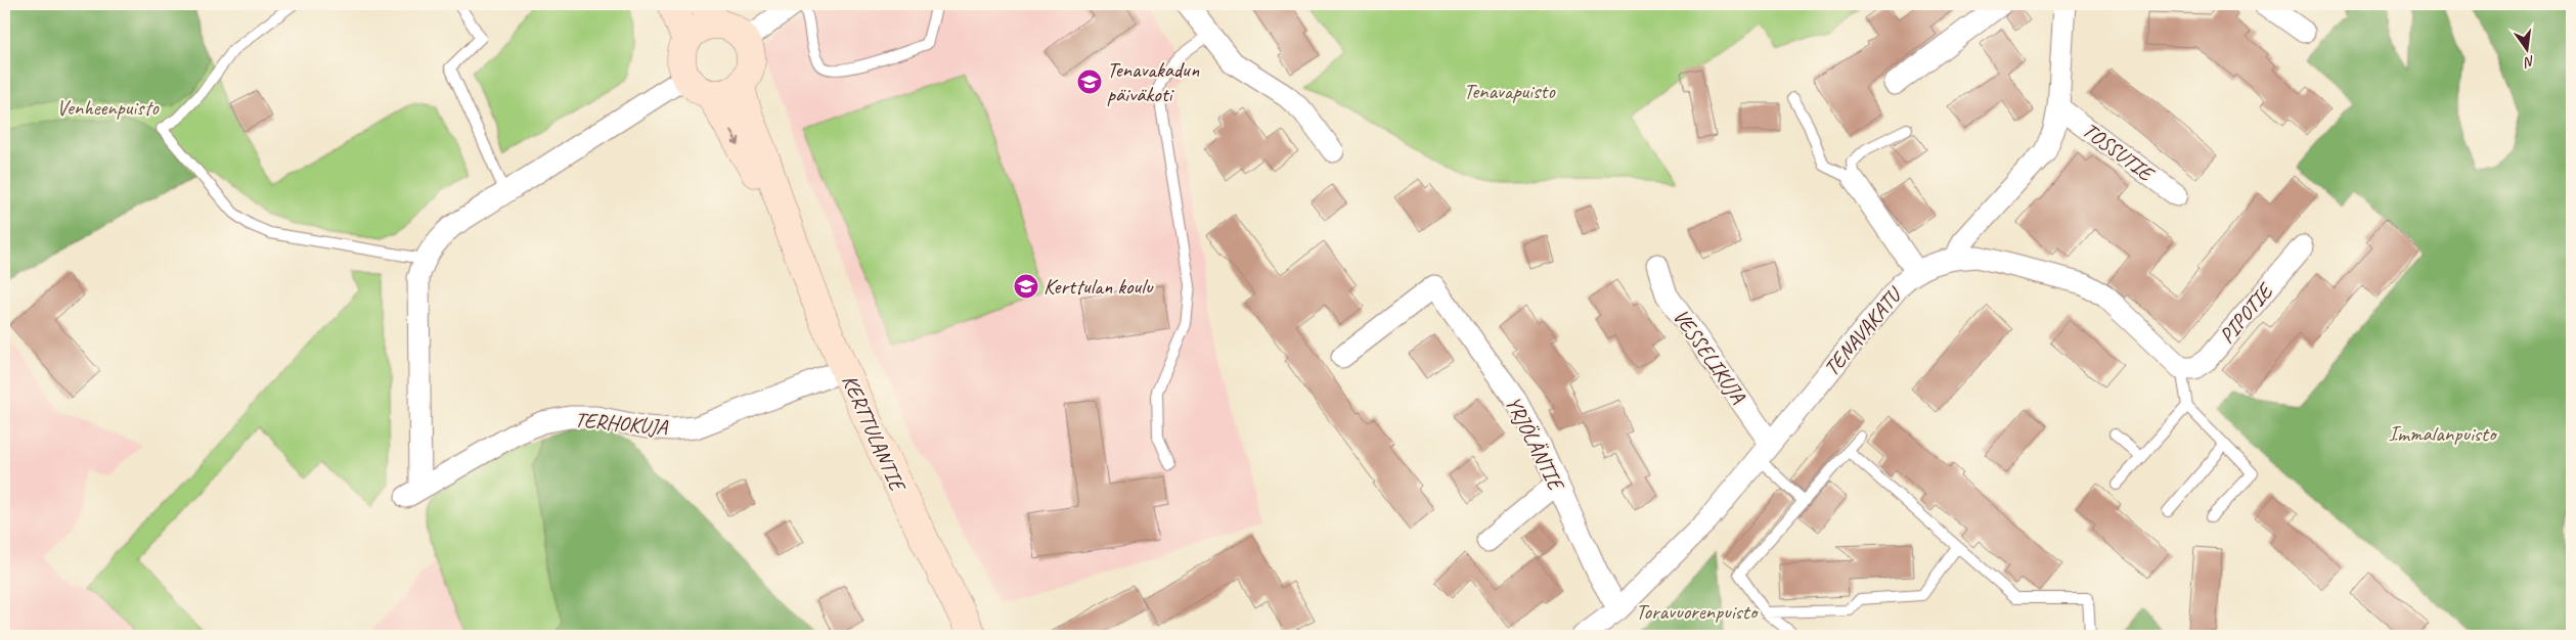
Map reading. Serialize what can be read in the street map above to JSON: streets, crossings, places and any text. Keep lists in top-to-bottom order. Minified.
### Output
{"streets":{"street":["TOSSUTIE","PIPOTIE","TENAVAKATU","VESSELIKUJA","TERHOKUJA","KERTTULANTIE","YRJÖLÄNTIE"]},"crossings":[["PIPOTIE","TENAVAKATU"],["TENAVAKATU","VESSELIKUJA"],["TENAVAKATU","YRJÖLÄNTIE"],["TERHOKUJA","KERTTULANTIE"]],"parks":["Tenavapuisto","Venheenpuisto","Immalanpuisto","Toravuorenpuisto"],"places":{"school or university":["Tenavakadun päiväkoti","Kerttulan koulu"]},"north":"bottom"}
